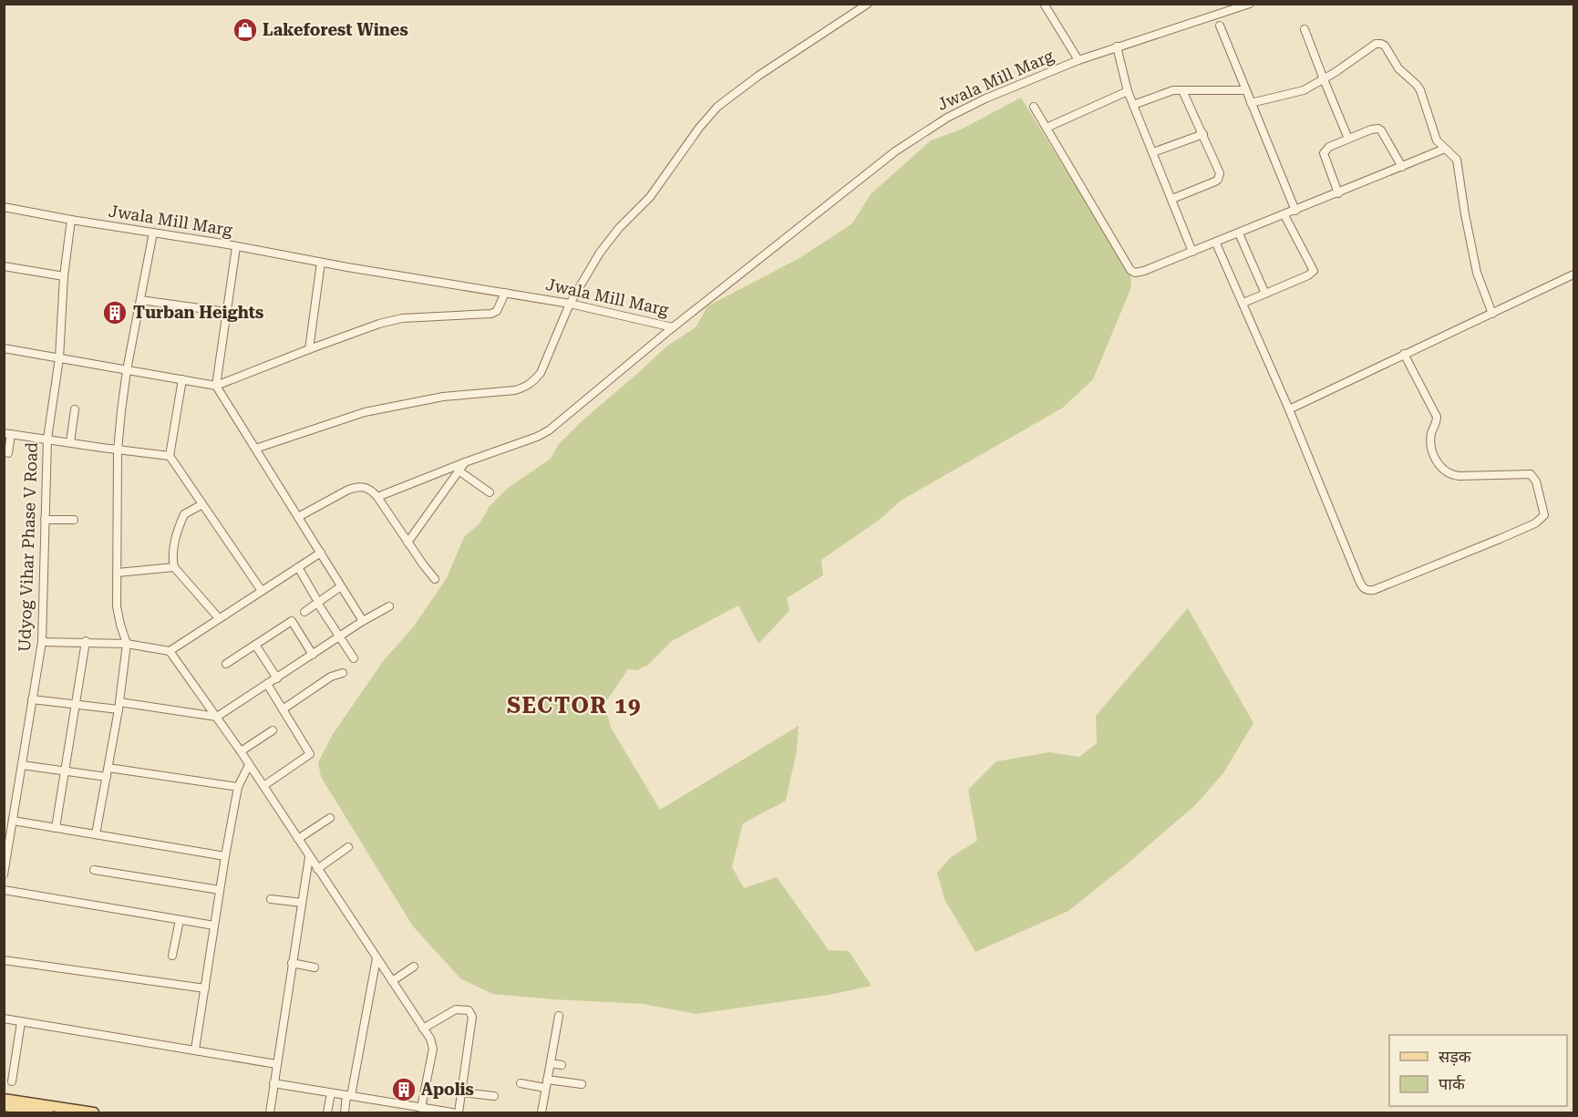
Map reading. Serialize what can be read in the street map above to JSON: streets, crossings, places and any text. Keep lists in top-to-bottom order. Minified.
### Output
{"streets":{"street":["Jwala Mill Marg","Udyog Vihar Phase V Road"]},"crossings":[["Jwala Mill Marg","Udyog Vihar Phase V Road"]],"districts":["SECTOR 19"],"places":{"shop":["Lakeforest Wines"],"building":["Turban Heights","Apolis"]},"legend":["सड़क","पार्क"]}
